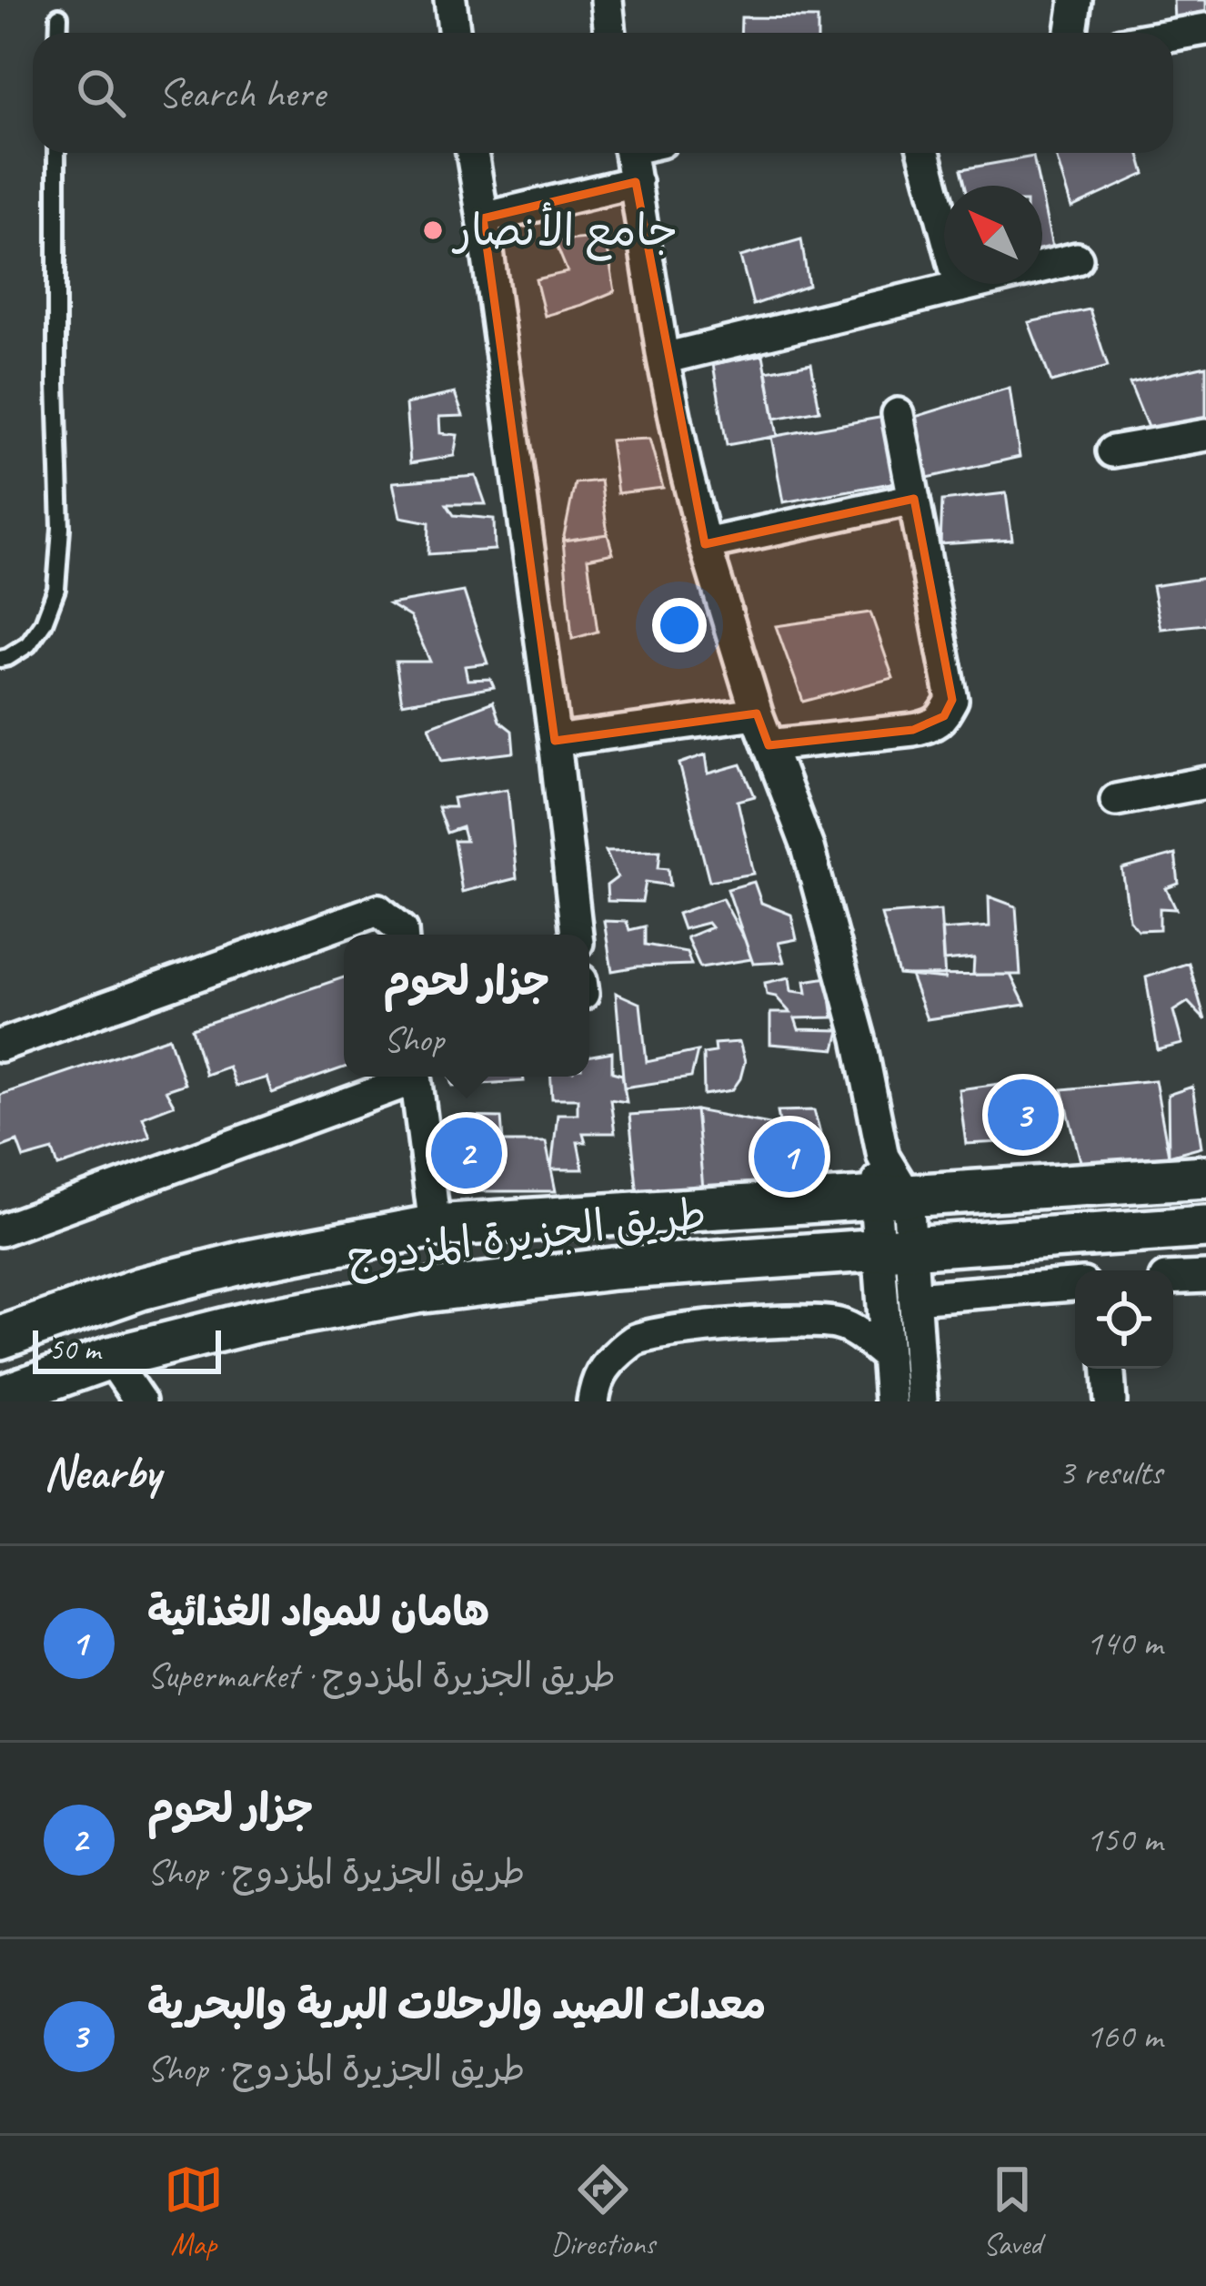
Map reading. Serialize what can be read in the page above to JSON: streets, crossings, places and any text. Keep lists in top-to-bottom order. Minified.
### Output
{"streets":{"main road":["طريق الجزيرة المزدوج"]},"places":["جامع الأنصار"],"scale_bar":"50 m","north":"top left","page":{"search":"Search here","popup":["جزار لحوم","Shop"],"pins":["3","2","1"],"scale":"50 m","heading":["Nearby","3 results"],"list":[{"mark":"1","name":"هامان للمواد الغذائية","note":"Supermarket · طريق الجزيرة المزدوج","value":"140 m"},{"mark":"2","name":"جزار لحوم","note":"Shop · طريق الجزيرة المزدوج","value":"150 m"},{"mark":"3","name":"معدات الصيد والرحلات البرية والبحرية","note":"Shop · طريق الجزيرة المزدوج","value":"160 m"}],"nav":["Map","Directions","Saved"]}}
